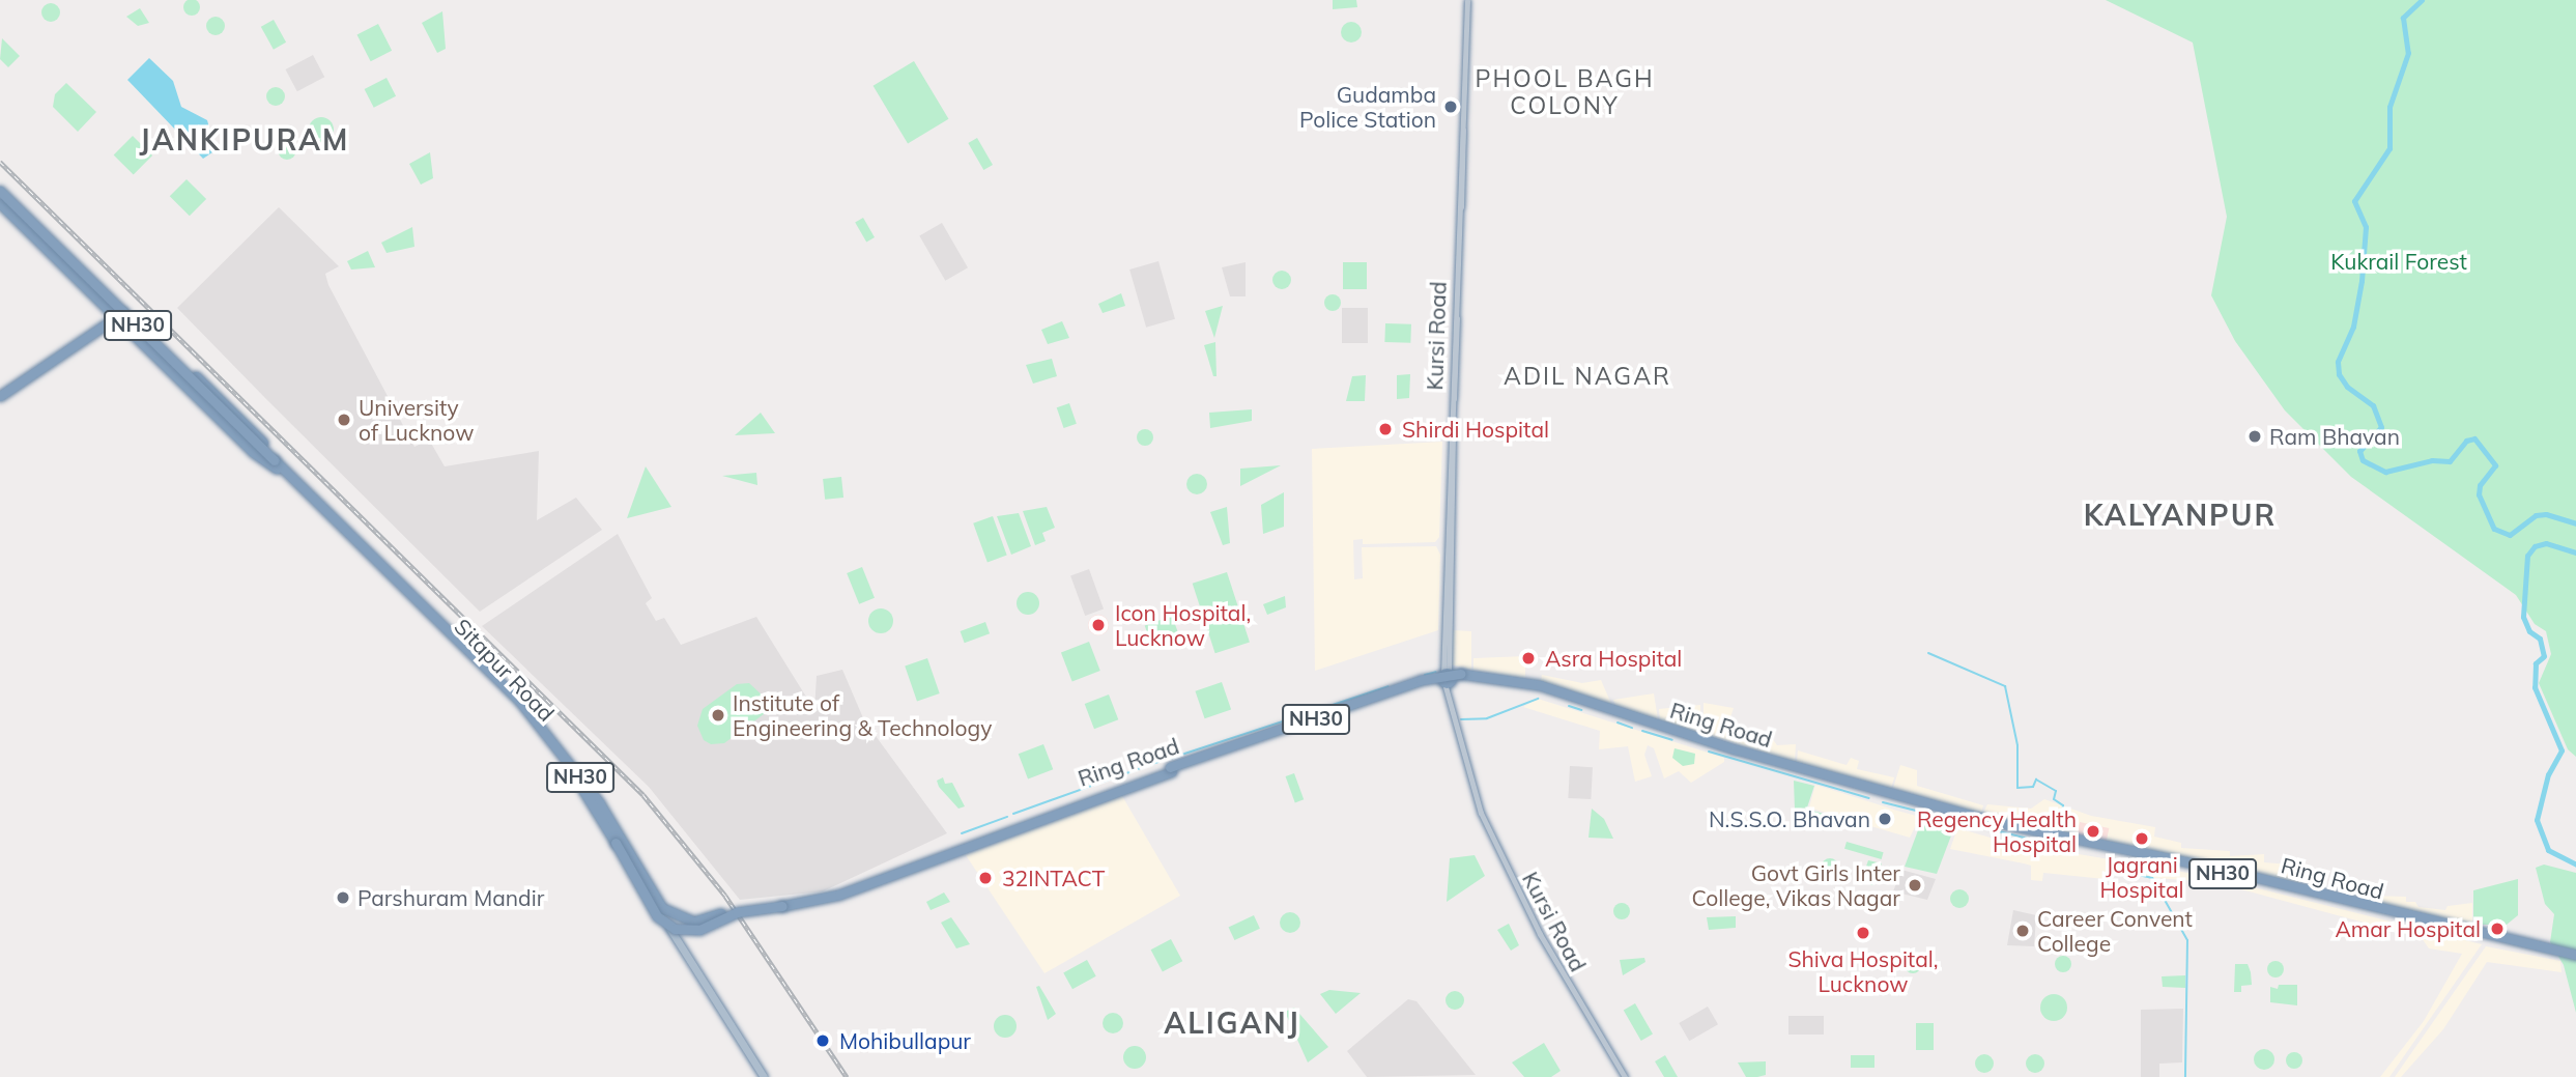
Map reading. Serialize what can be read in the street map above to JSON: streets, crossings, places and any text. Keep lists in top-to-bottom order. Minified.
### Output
{"streets":{"highway":["NH30","Sitapur Road","Ring Road"],"main road":["Kursi Road"]},"crossings":[["NH30","Sitapur Road"],["NH30","Ring Road"]],"districts":["PHOOL BAGH COLONY","JANKIPURAM","ADIL NAGAR","KALYANPUR","ALIGANJ"],"parks":["Kukrail Forest"],"places":["Gudamba Police Station","University of Lucknow","Shirdi Hospital","Ram Bhavan","Icon Hospital, Lucknow","Asra Hospital","Institute of Engineering & Technology","N.S.S.O. Bhavan","Regency Health Hospital","Jagrani Hospital","32INTACT","Govt Girls Inter College, Vikas Nagar","Parshuram Mandir","Amar Hospital","Career Convent College","Shiva Hospital, Lucknow","Mohibullapur"]}
